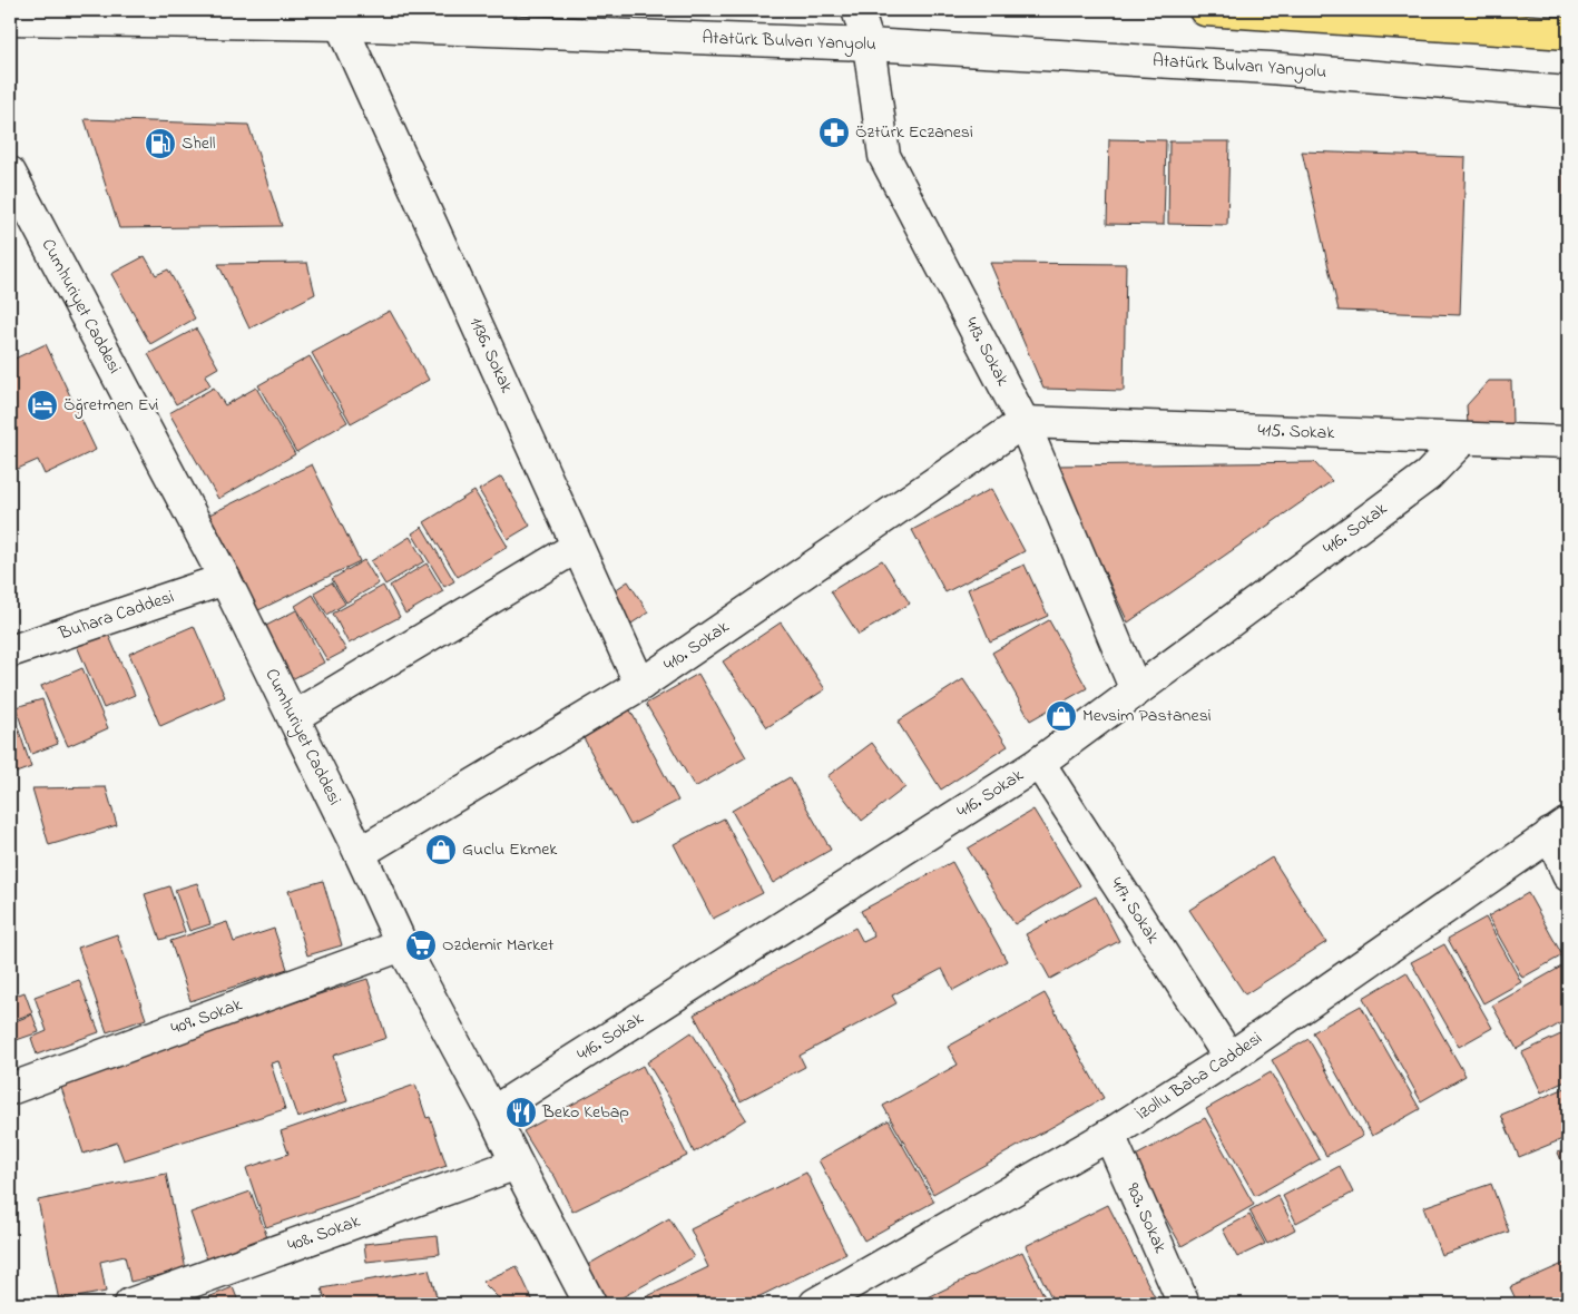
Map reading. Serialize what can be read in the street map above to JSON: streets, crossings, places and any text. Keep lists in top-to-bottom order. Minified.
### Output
{"streets":{"street":["Atatürk Bulvarı Yanyolu","Cumhuriyet Caddesi","413. Sokak","1136. Sokak","415. Sokak","416. Sokak","Buhara Caddesi","410. Sokak","417. Sokak","409. Sokak","İzollu Baba Caddesi","903. Sokak","408. Sokak"]},"crossings":[["Atatürk Bulvarı Yanyolu","413. Sokak"],["Atatürk Bulvarı Yanyolu","1136. Sokak"],["Cumhuriyet Caddesi","416. Sokak"],["Cumhuriyet Caddesi","Buhara Caddesi"],["Cumhuriyet Caddesi","410. Sokak"],["Cumhuriyet Caddesi","409. Sokak"],["Cumhuriyet Caddesi","408. Sokak"],["413. Sokak","415. Sokak"],["413. Sokak","416. Sokak"],["413. Sokak","410. Sokak"],["1136. Sokak","410. Sokak"],["415. Sokak","416. Sokak"],["415. Sokak","410. Sokak"],["416. Sokak","417. Sokak"],["417. Sokak","İzollu Baba Caddesi"],["İzollu Baba Caddesi","903. Sokak"]],"places":{"pharmacy":["Öztürk Eczanesi"],"fuel station":["Shell"],"hotel":["Öğretmen Evi"],"shop":["Mevsim Pastanesi","Guclu Ekmek"],"supermarket":["Ozdemir Market"],"restaurant":["Beko Kebap"]}}
